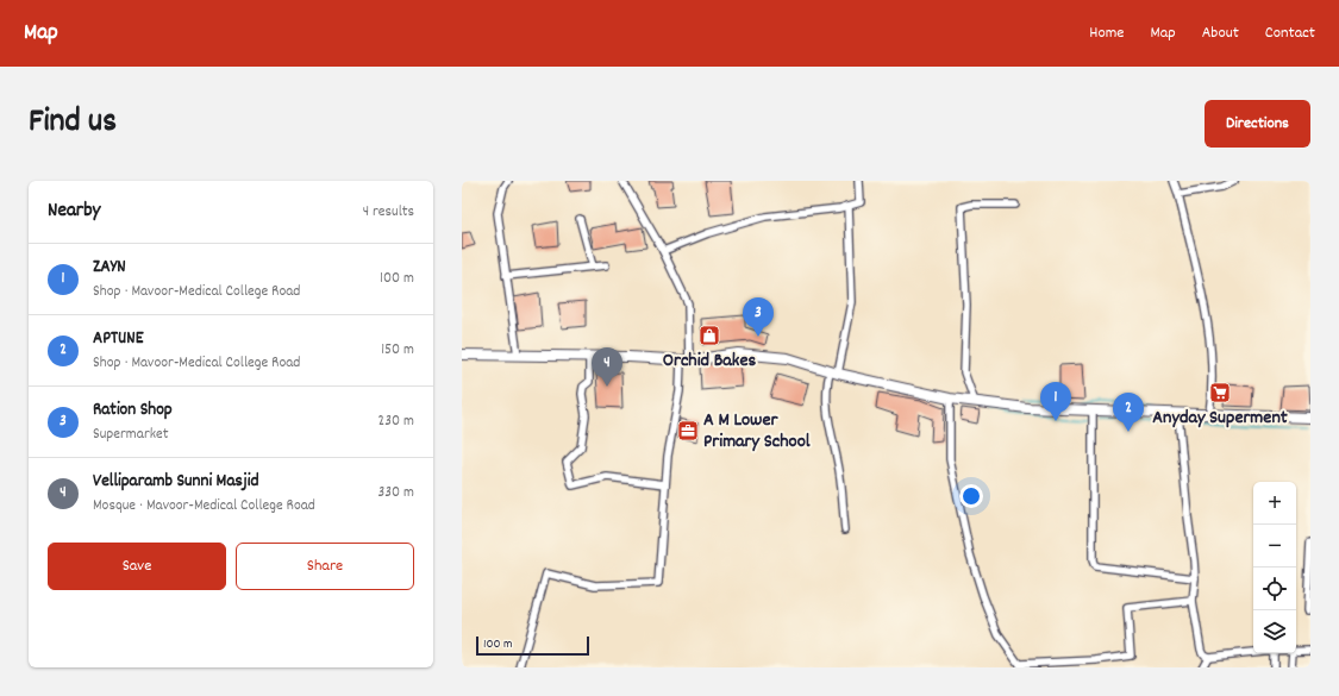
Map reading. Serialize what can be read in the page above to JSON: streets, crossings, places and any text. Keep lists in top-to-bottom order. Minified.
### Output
{"places":{"shop":["Orchid Bakes"],"supermarket":["Anyday Superment"],"office":["A M Lower Primary School"]},"scale_bar":"100 m","page":{"header":"Map","nav":["Home","Map","About","Contact"],"title":"Find us","buttons":["Directions",["Save","Share"]],"heading":["Nearby","4 results"],"list":[{"mark":"1","name":"ZAYN","note":"Shop · Mavoor-Medical College Road","value":"100 m"},{"mark":"2","name":"APTUNE","note":"Shop · Mavoor-Medical College Road","value":"150 m"},{"mark":"3","name":"Ration Shop","note":"Supermarket","value":"230 m"},{"mark":"4","name":"Velliparamb Sunni Masjid","note":"Mosque · Mavoor-Medical College Road","value":"330 m"}],"pins":["3","4","1","2"],"map_buttons":["+","−"],"scale":"100 m"}}
